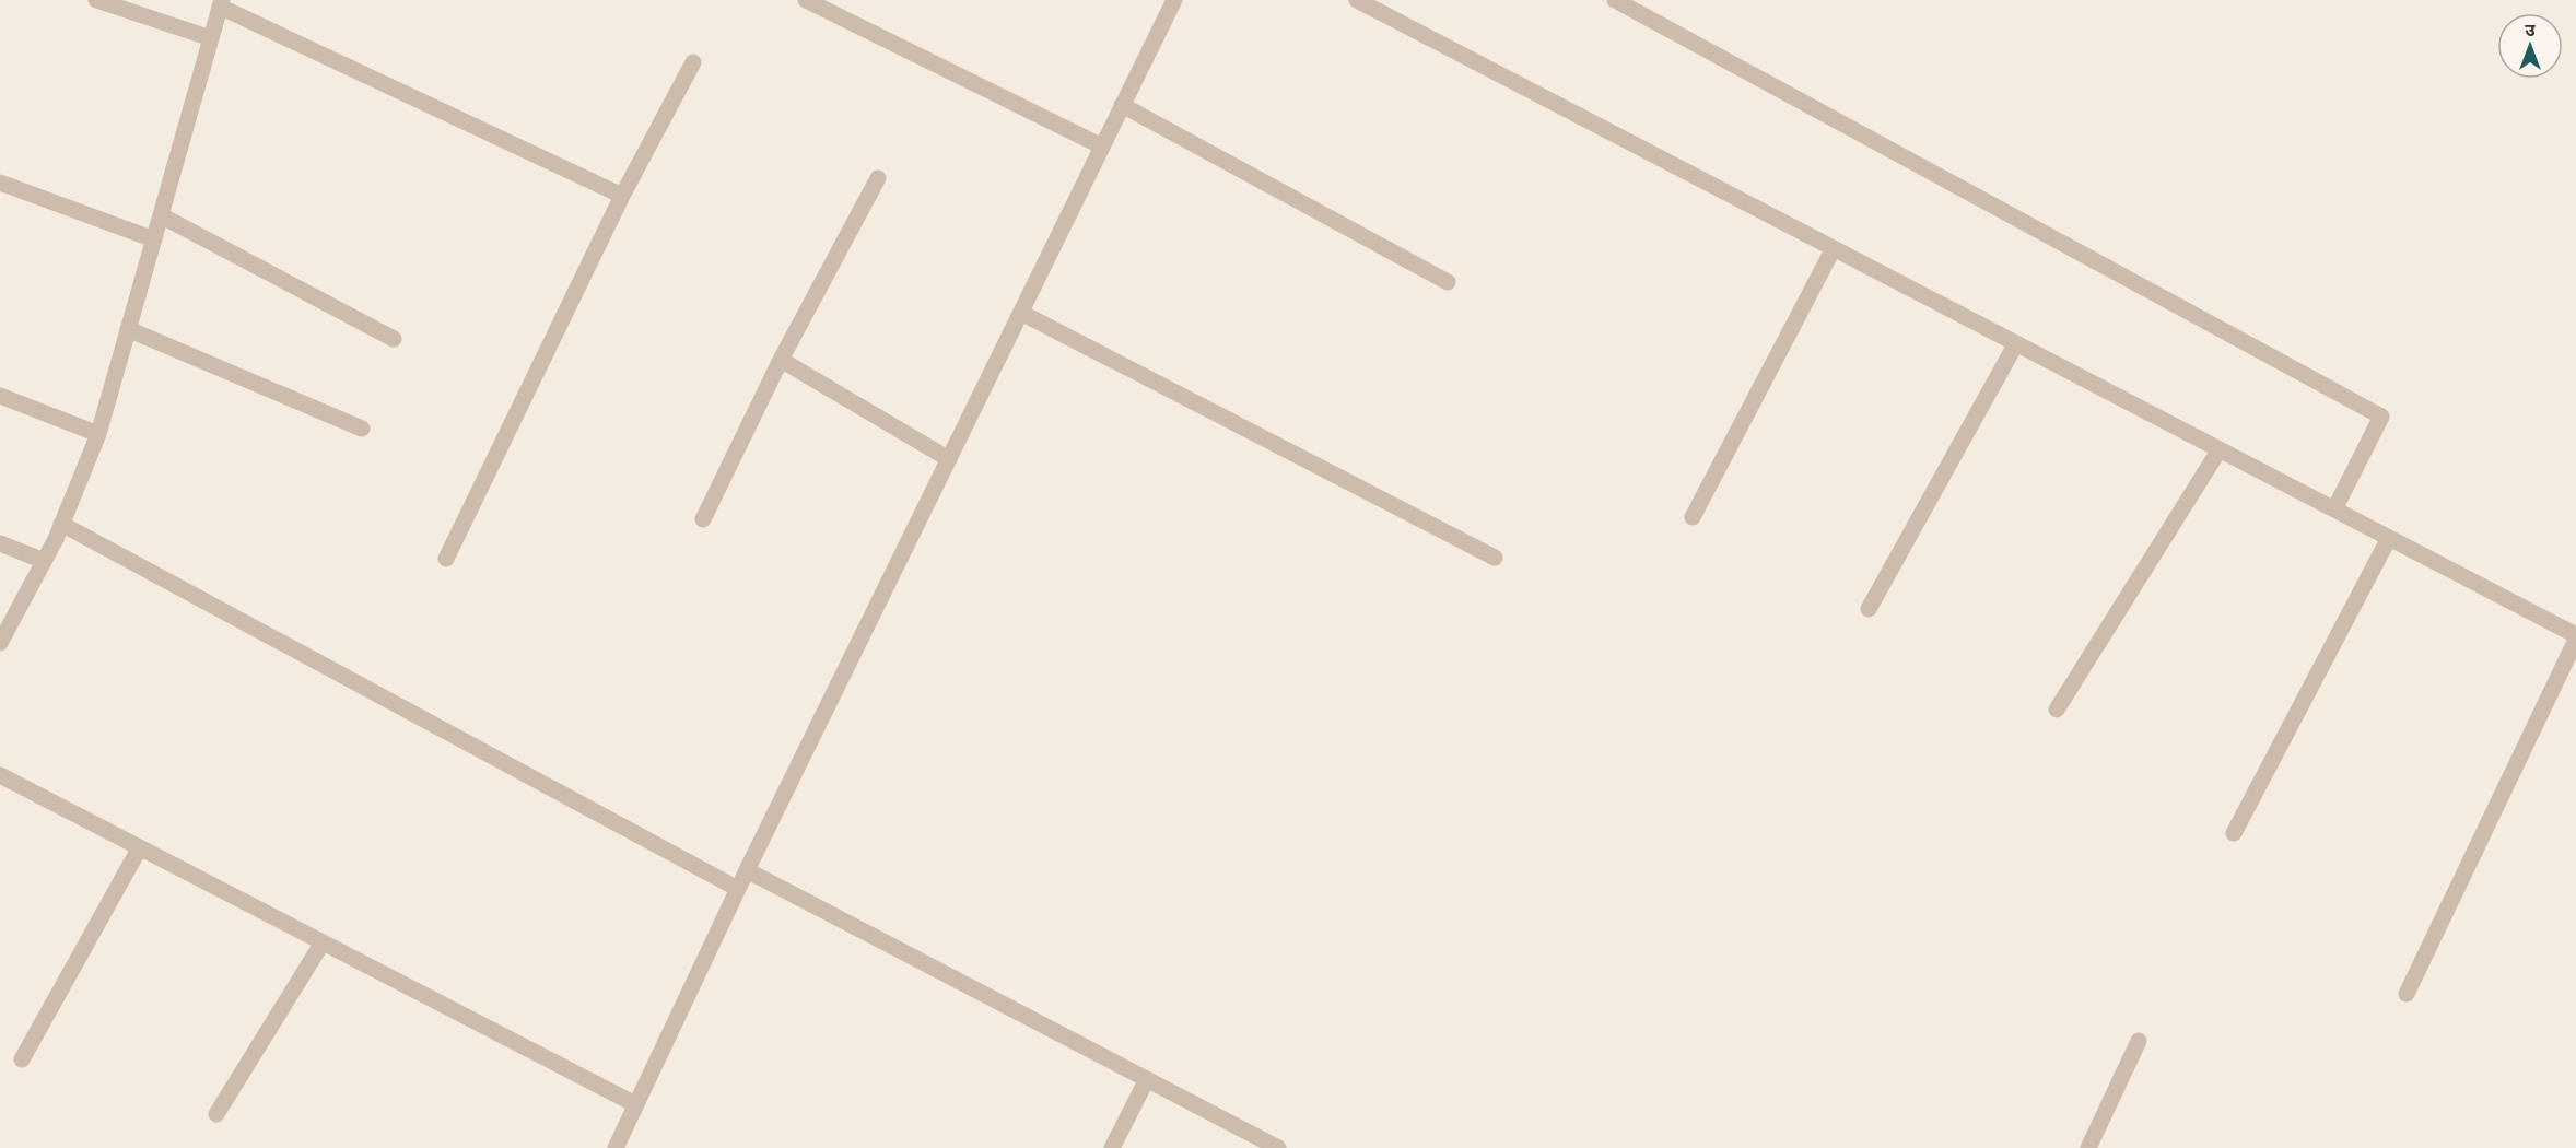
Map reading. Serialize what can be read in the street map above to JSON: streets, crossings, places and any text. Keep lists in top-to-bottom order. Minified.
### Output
{"north":"top"}
